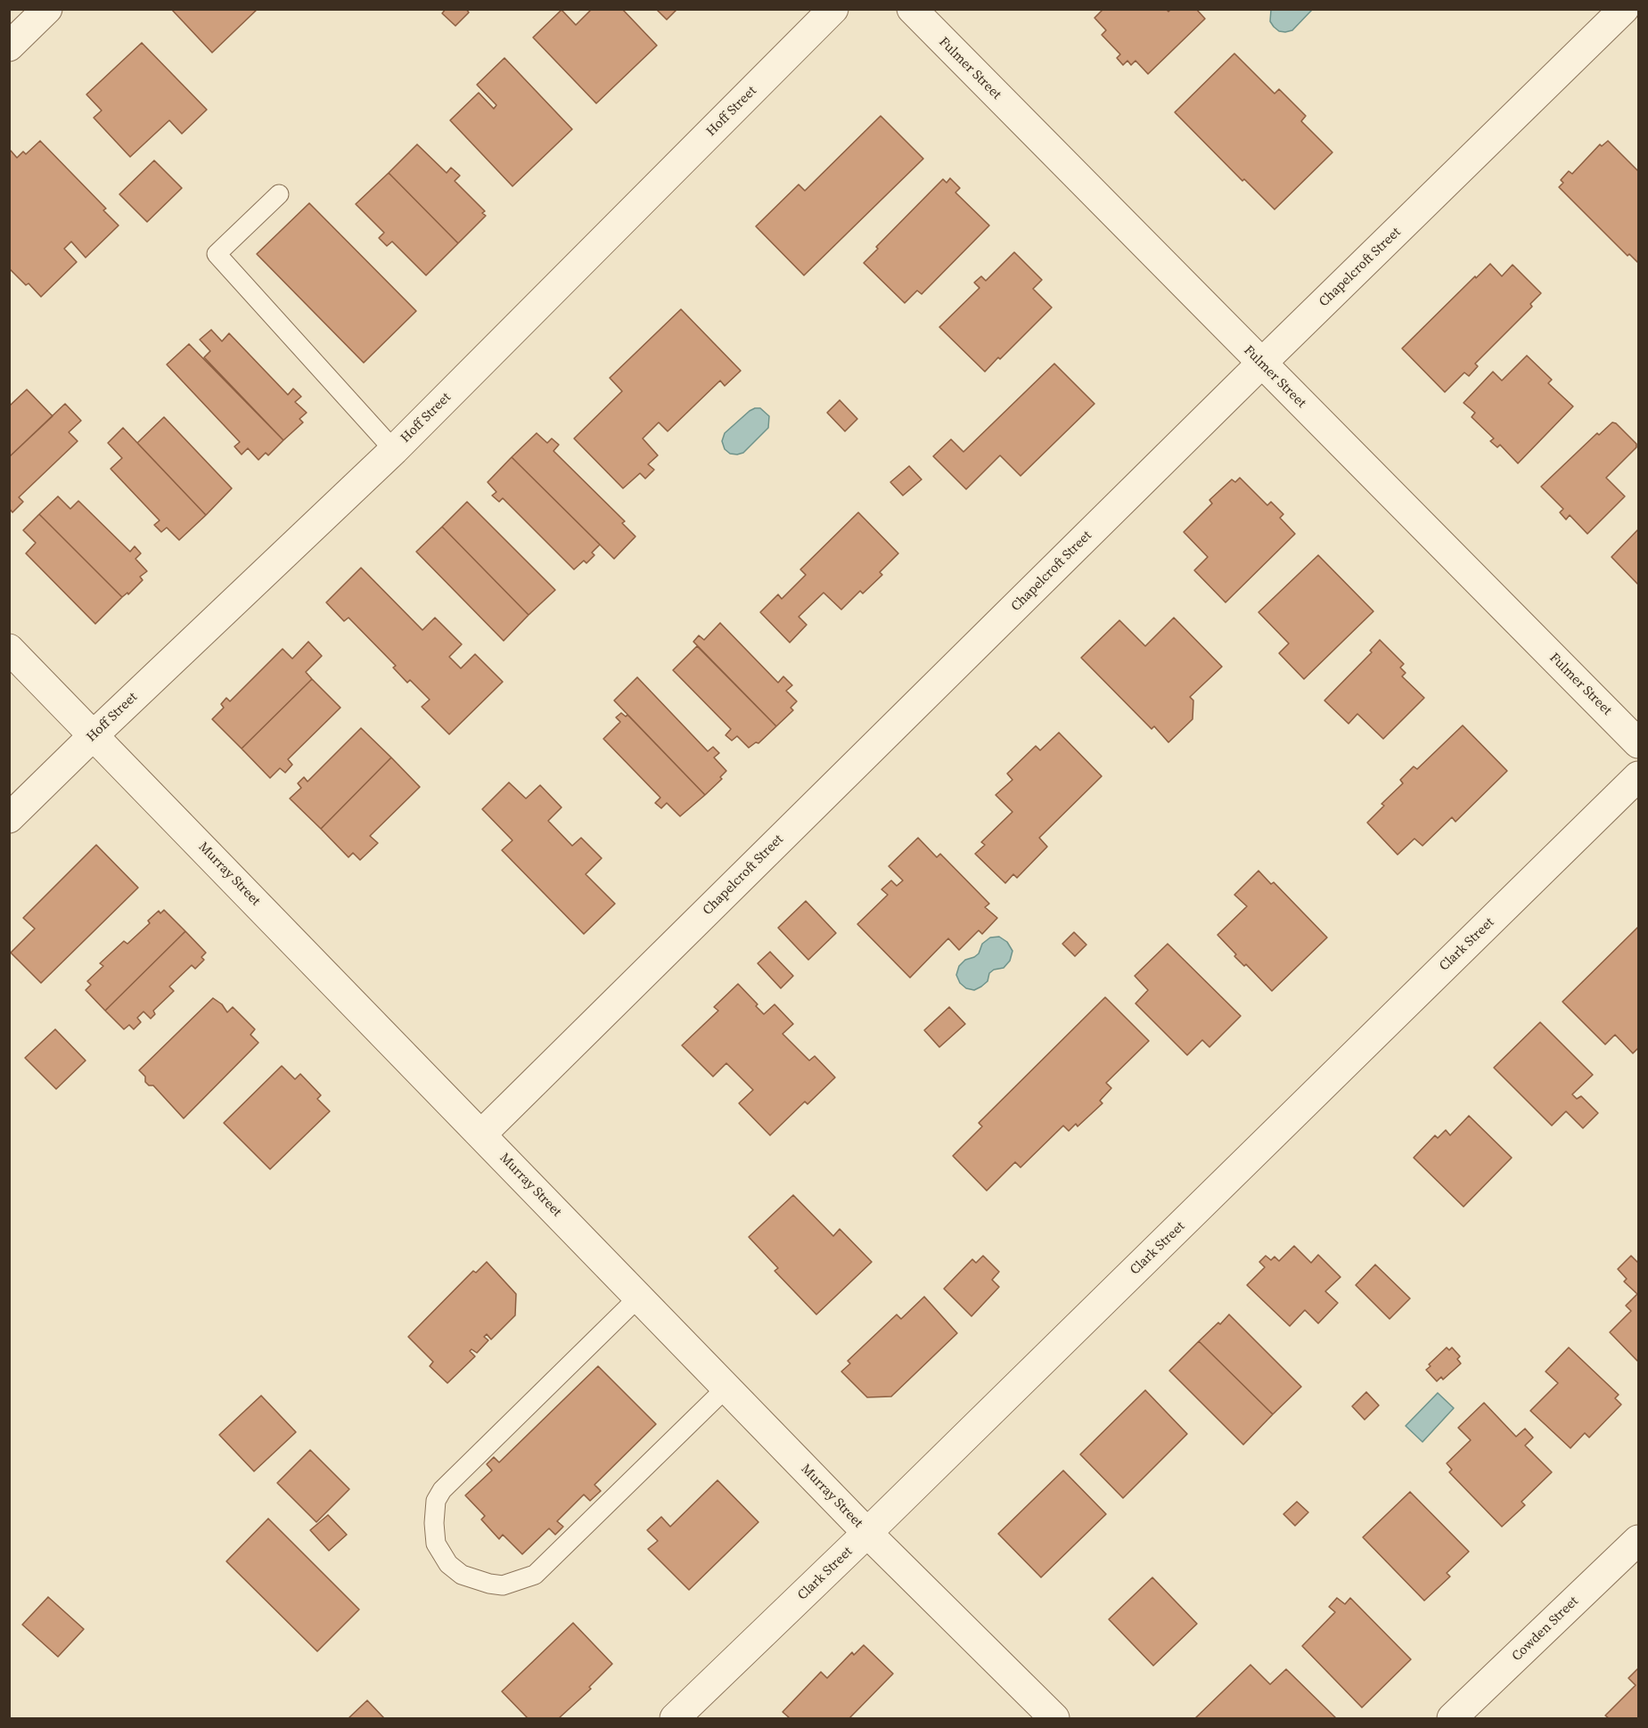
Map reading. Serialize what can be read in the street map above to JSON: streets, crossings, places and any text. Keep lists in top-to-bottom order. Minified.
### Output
{"streets":{"street":["Fulmer Street","Hoff Street","Chapelcroft Street","Murray Street","Clark Street","Cowden Street"]},"crossings":[["Fulmer Street","Chapelcroft Street"],["Hoff Street","Murray Street"],["Chapelcroft Street","Murray Street"],["Murray Street","Clark Street"]]}
